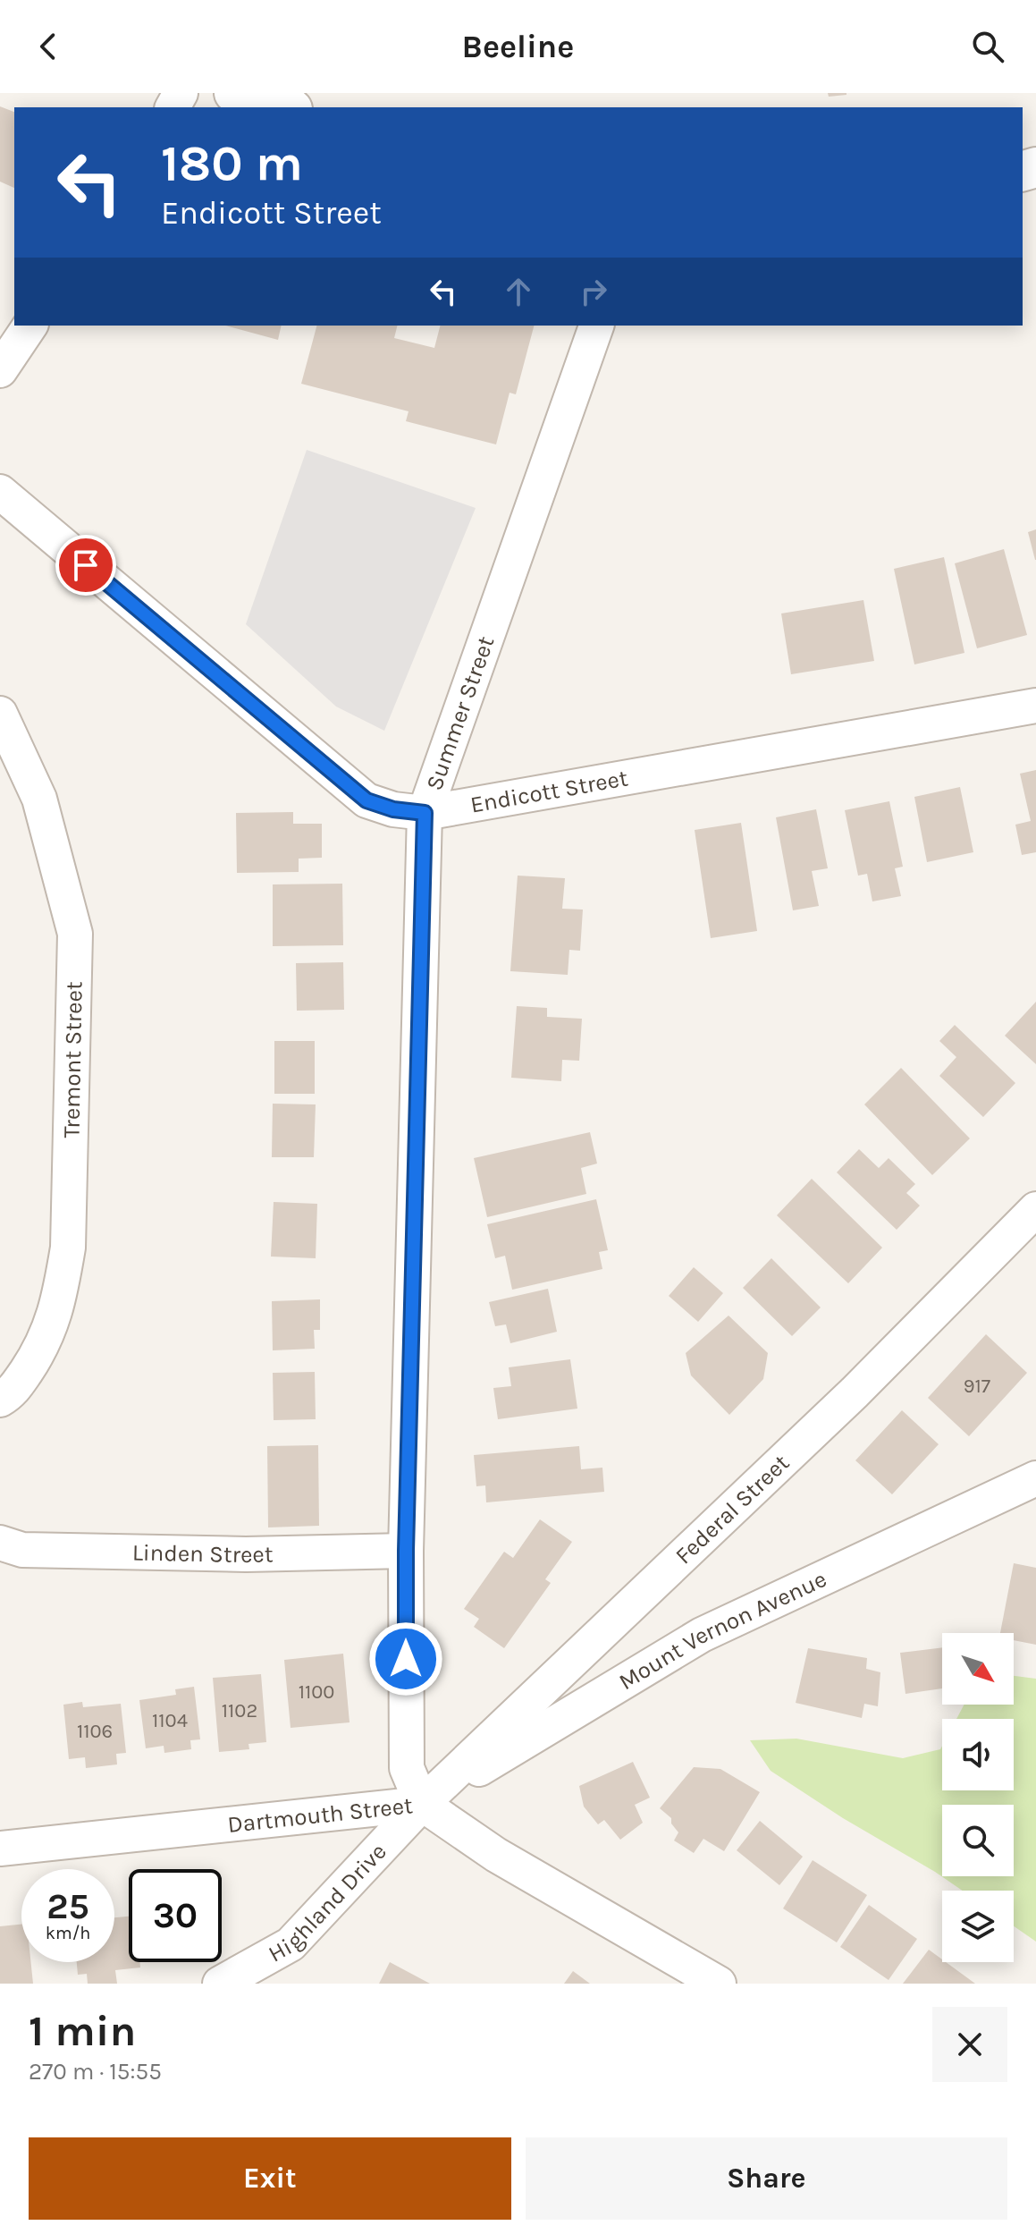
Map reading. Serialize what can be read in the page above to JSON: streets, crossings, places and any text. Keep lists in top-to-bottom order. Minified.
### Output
{"streets":{"street":["Summer Street","Endicott Street","Tremont Street","Federal Street","Linden Street","Mount Vernon Avenue","Dartmouth Street","Highland Drive"]},"crossings":[["Summer Street","Endicott Street"],["Summer Street","Federal Street"],["Summer Street","Linden Street"],["Summer Street","Mount Vernon Avenue"],["Summer Street","Dartmouth Street"],["Summer Street","Highland Drive"],["Federal Street","Mount Vernon Avenue"],["Federal Street","Dartmouth Street"],["Federal Street","Highland Drive"],["Mount Vernon Avenue","Dartmouth Street"],["Mount Vernon Avenue","Highland Drive"],["Dartmouth Street","Highland Drive"]],"house_numbers":["917","1100","1102","1104","1106"],"north":"bottom right","page":{"header":"Beeline","turn":["180 m","Endicott Street"],"speed":"25 km/h","limit":"30","heading":["1 min","270 m · 15:55"],"buttons":["Exit","Share"]}}
